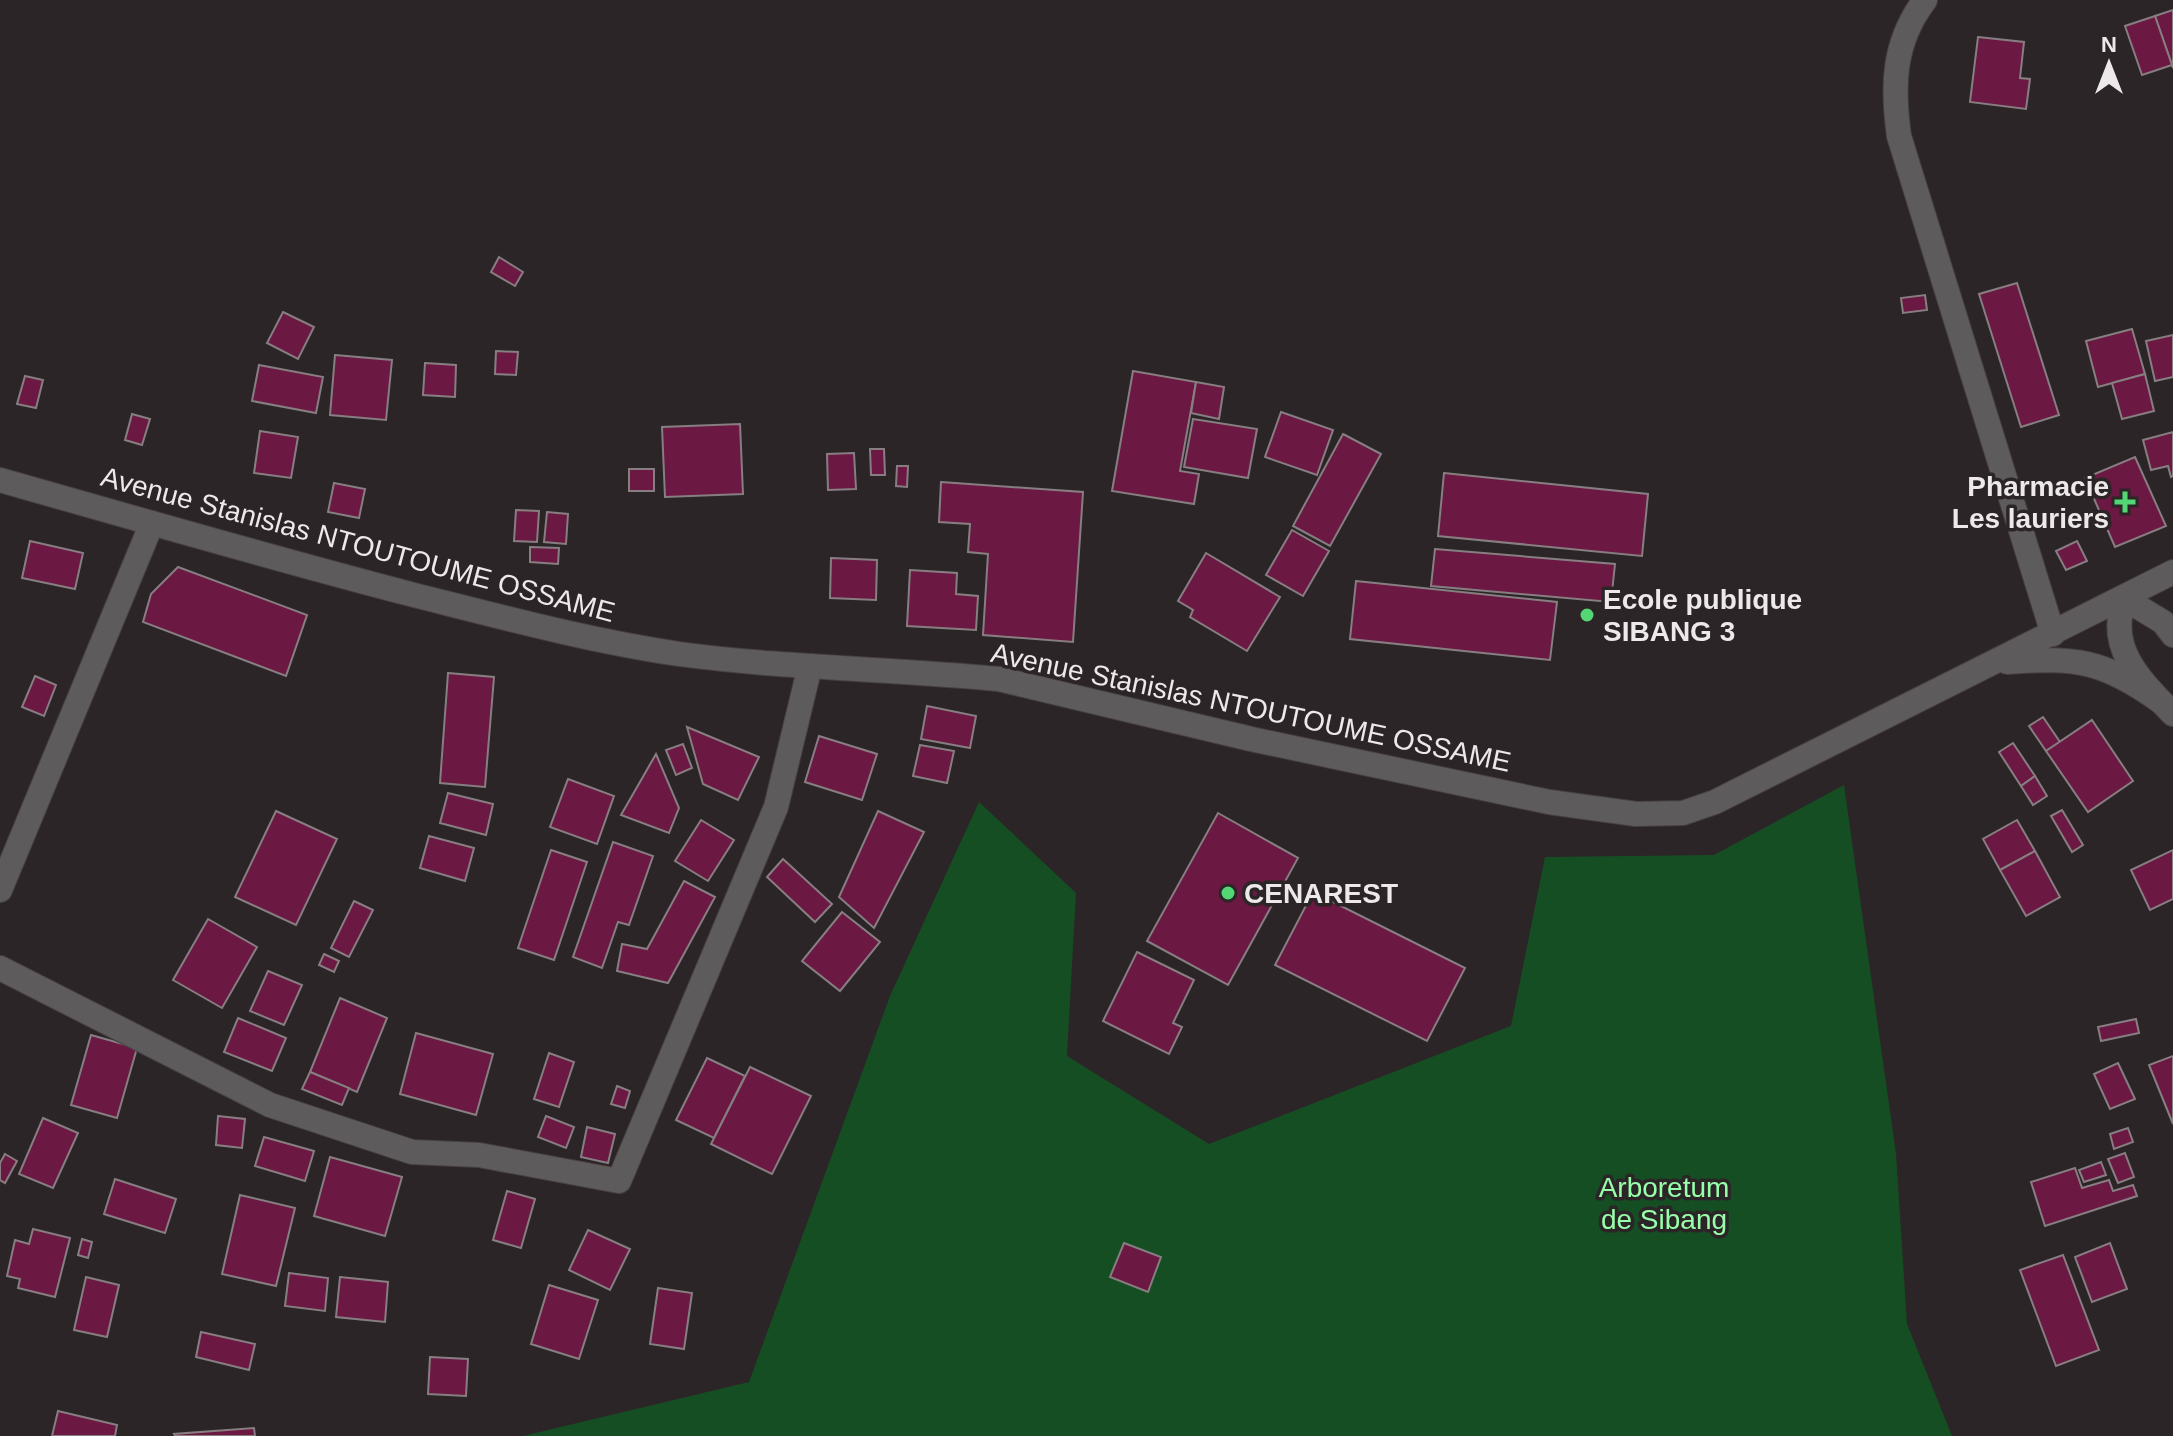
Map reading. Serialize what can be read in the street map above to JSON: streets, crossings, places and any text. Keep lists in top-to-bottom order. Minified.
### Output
{"streets":{"street":["Avenue Stanislas NTOUTOUME OSSAME"]},"parks":["Arboretum de Sibang"],"places":{"health":["Pharmacie Les lauriers"],"other":["Ecole publique SIBANG 3","CENAREST"]},"north":"top"}
